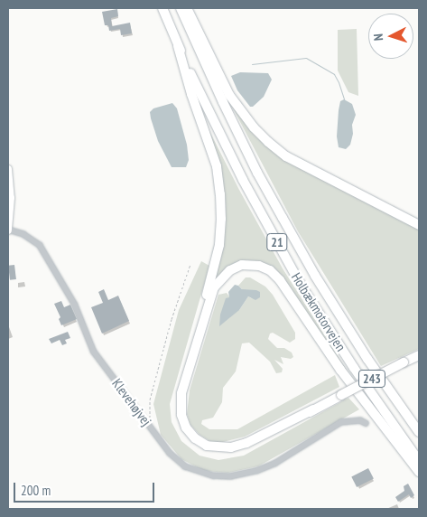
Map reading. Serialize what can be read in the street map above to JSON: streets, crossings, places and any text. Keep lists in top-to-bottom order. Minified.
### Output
{"streets":{"highway":["21","Holbækmotorvejen","243"],"street":["Klevehøjvej"]},"scale_bar":"200 m","north":"left"}
